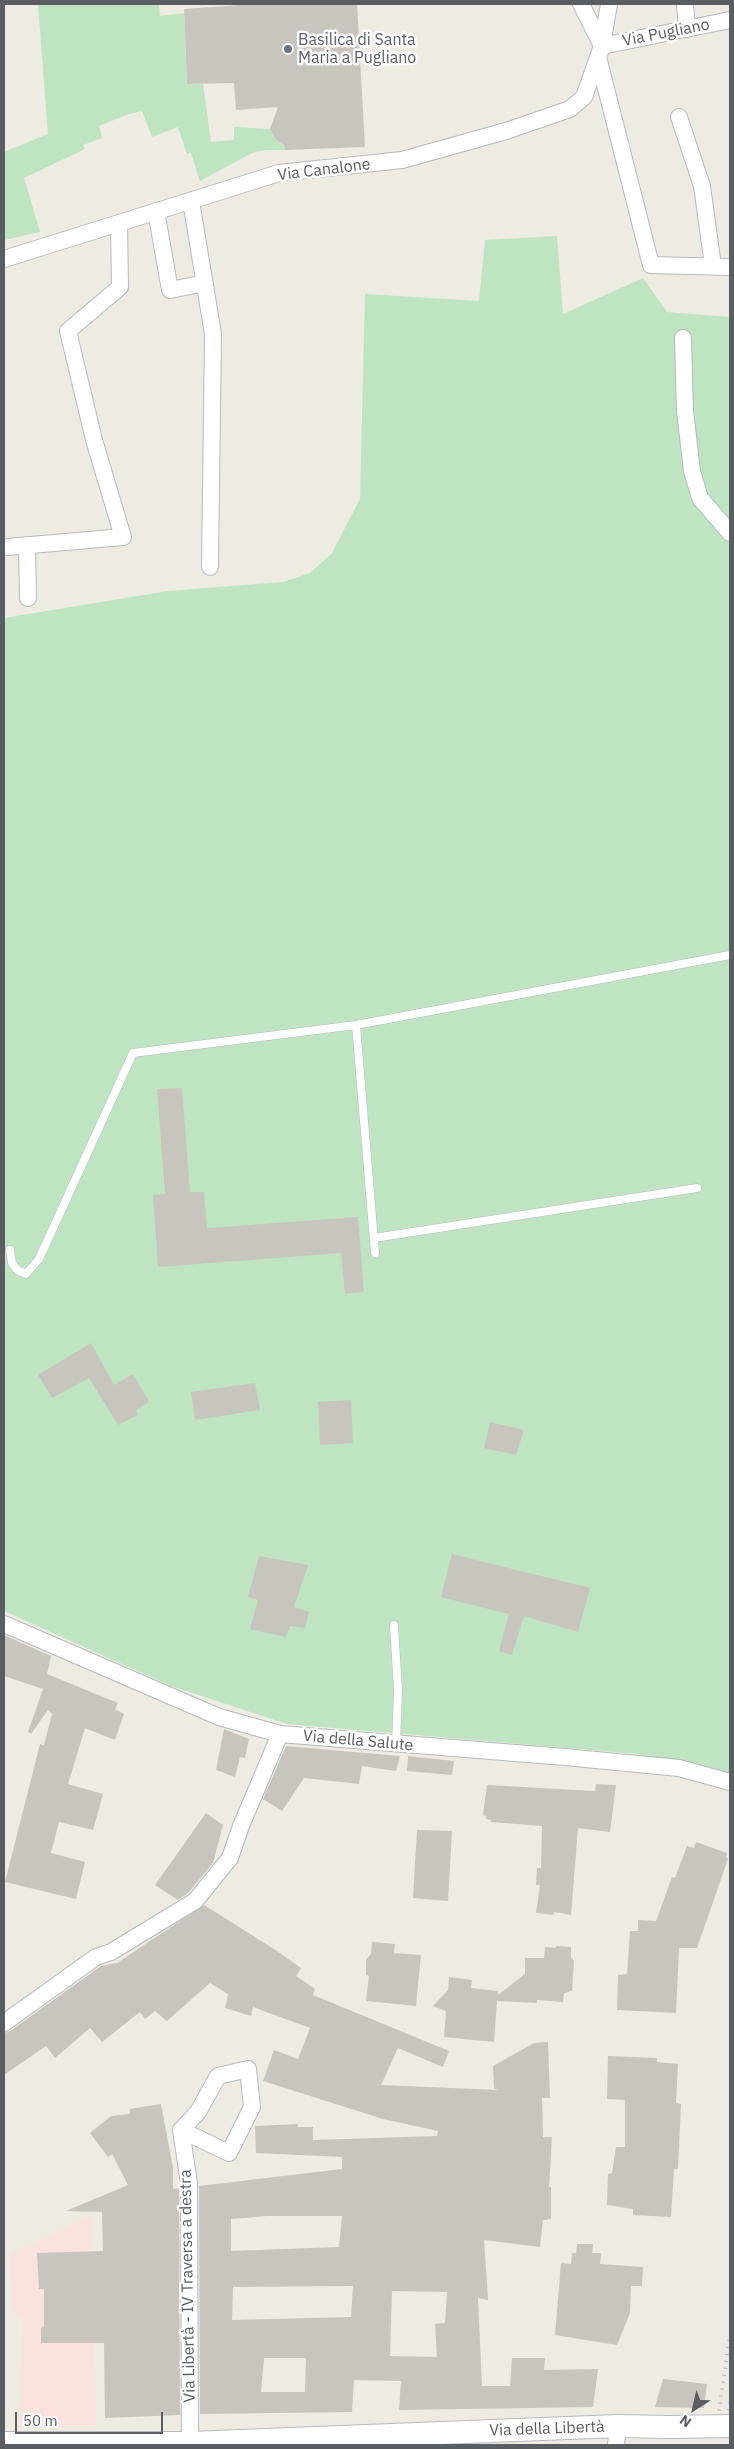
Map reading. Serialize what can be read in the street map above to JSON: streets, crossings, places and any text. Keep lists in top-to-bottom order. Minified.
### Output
{"streets":{"street":["Via Pugliano","Via Canalone","Via della Salute","Via Libertà - IV Traversa a destra","Via della Libertà"]},"crossings":[["Via Pugliano","Via Canalone"],["Via Libertà - IV Traversa a destra","Via della Libertà"]],"places":["Basilica di Santa Maria a Pugliano"],"scale_bar":"50 m","north":"bottom left"}
